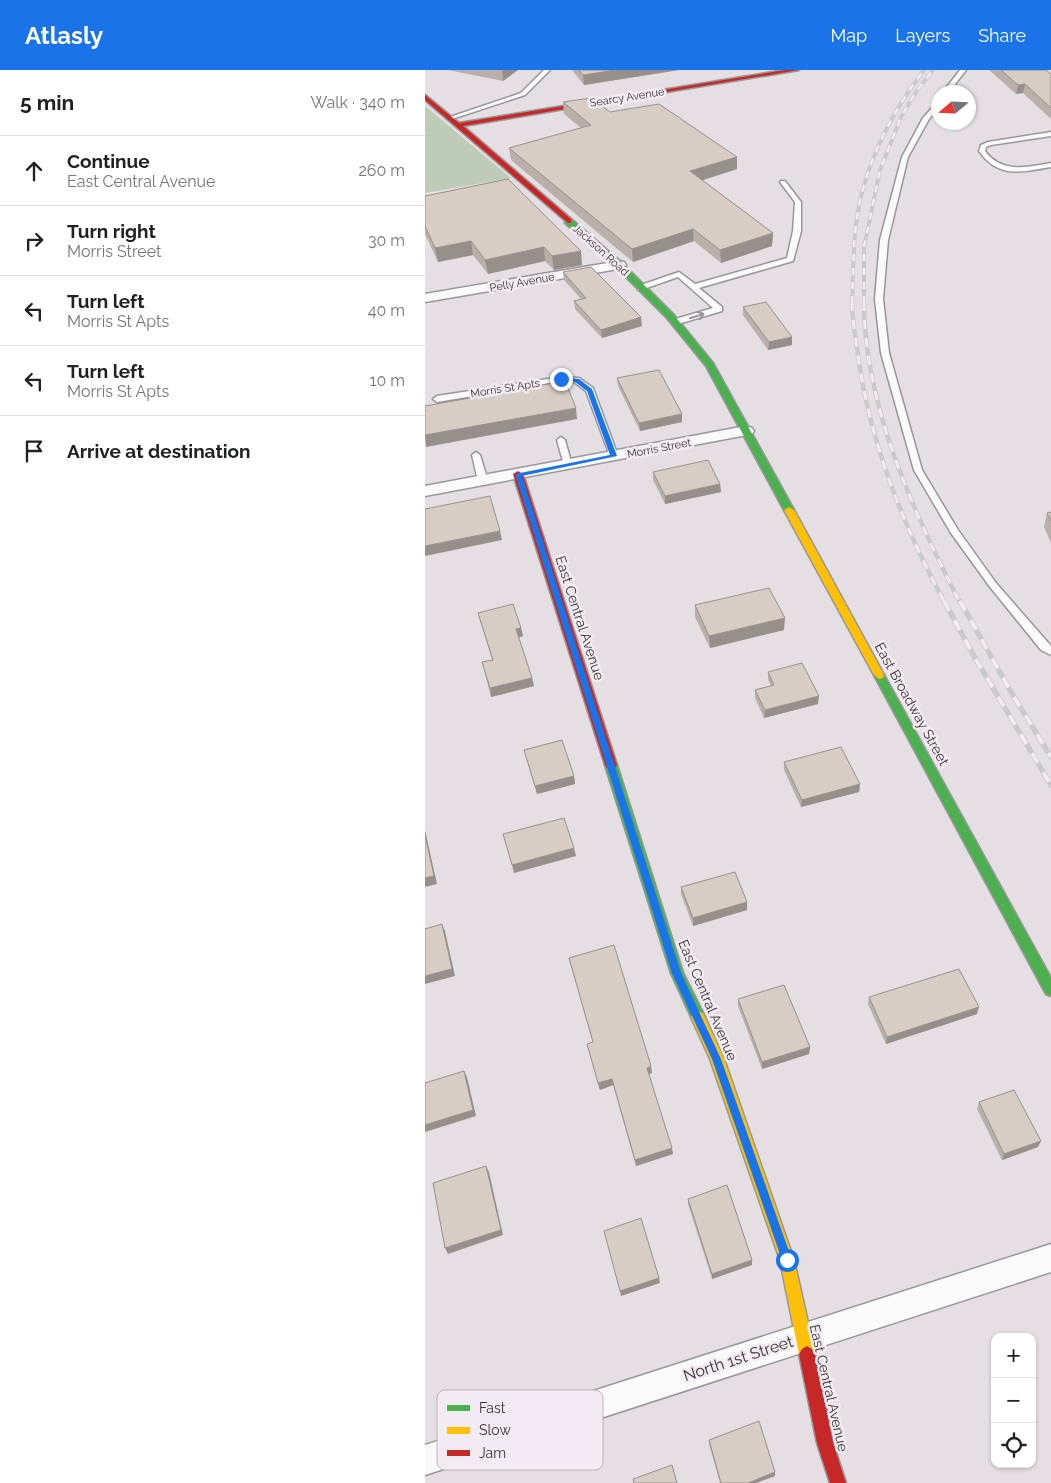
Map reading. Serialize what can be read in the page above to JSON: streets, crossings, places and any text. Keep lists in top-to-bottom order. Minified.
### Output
{"streets":{"main road":["Searcy Avenue","Jackson Road","East Central Avenue","East Broadway Street"],"street":["Pelly Avenue","Morris Street","North 1st Street"],"lane":["Morris St Apts"]},"crossings":[["Searcy Avenue","Jackson Road"],["Jackson Road","Pelly Avenue"],["Jackson Road","Morris Street"],["Jackson Road","East Broadway Street"],["Morris St Apts","Morris Street"],["Morris Street","East Central Avenue"],["Morris Street","East Broadway Street"],["East Central Avenue","North 1st Street"]],"legend":["Fast","Slow","Jam"],"north":"left","page":{"header":"Atlasly","nav":["Map","Layers","Share"],"heading":["5 min","Walk · 340 m"],"list":[["Continue","East Central Avenue","260 m"],["Turn right","Morris Street","30 m"],["Turn left","Morris St Apts","40 m"],["Turn left","Morris St Apts","10 m"],"Arrive at destination"],"map_buttons":["+","−"]}}
